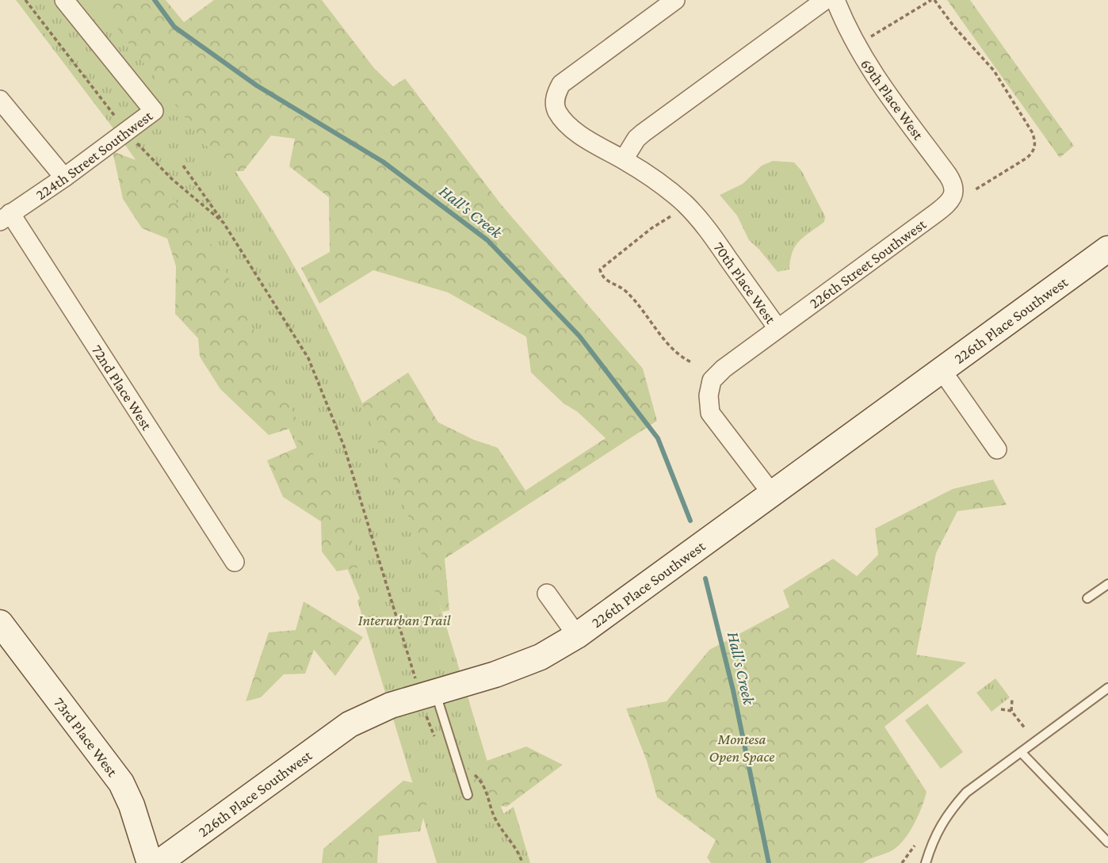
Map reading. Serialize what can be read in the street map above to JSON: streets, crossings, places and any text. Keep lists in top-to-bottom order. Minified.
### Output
{"streets":{"street":["69th Place West","224th Street Southwest","226th Street Southwest","70th Place West","226th Place Southwest","72nd Place West","73rd Place West"]},"crossings":[["69th Place West","226th Street Southwest"],["224th Street Southwest","72nd Place West"],["226th Street Southwest","70th Place West"],["70th Place West","226th Place Southwest"]],"water":["Hall's Creek"],"parks":["Interurban Trail","Montesa Open Space"]}
